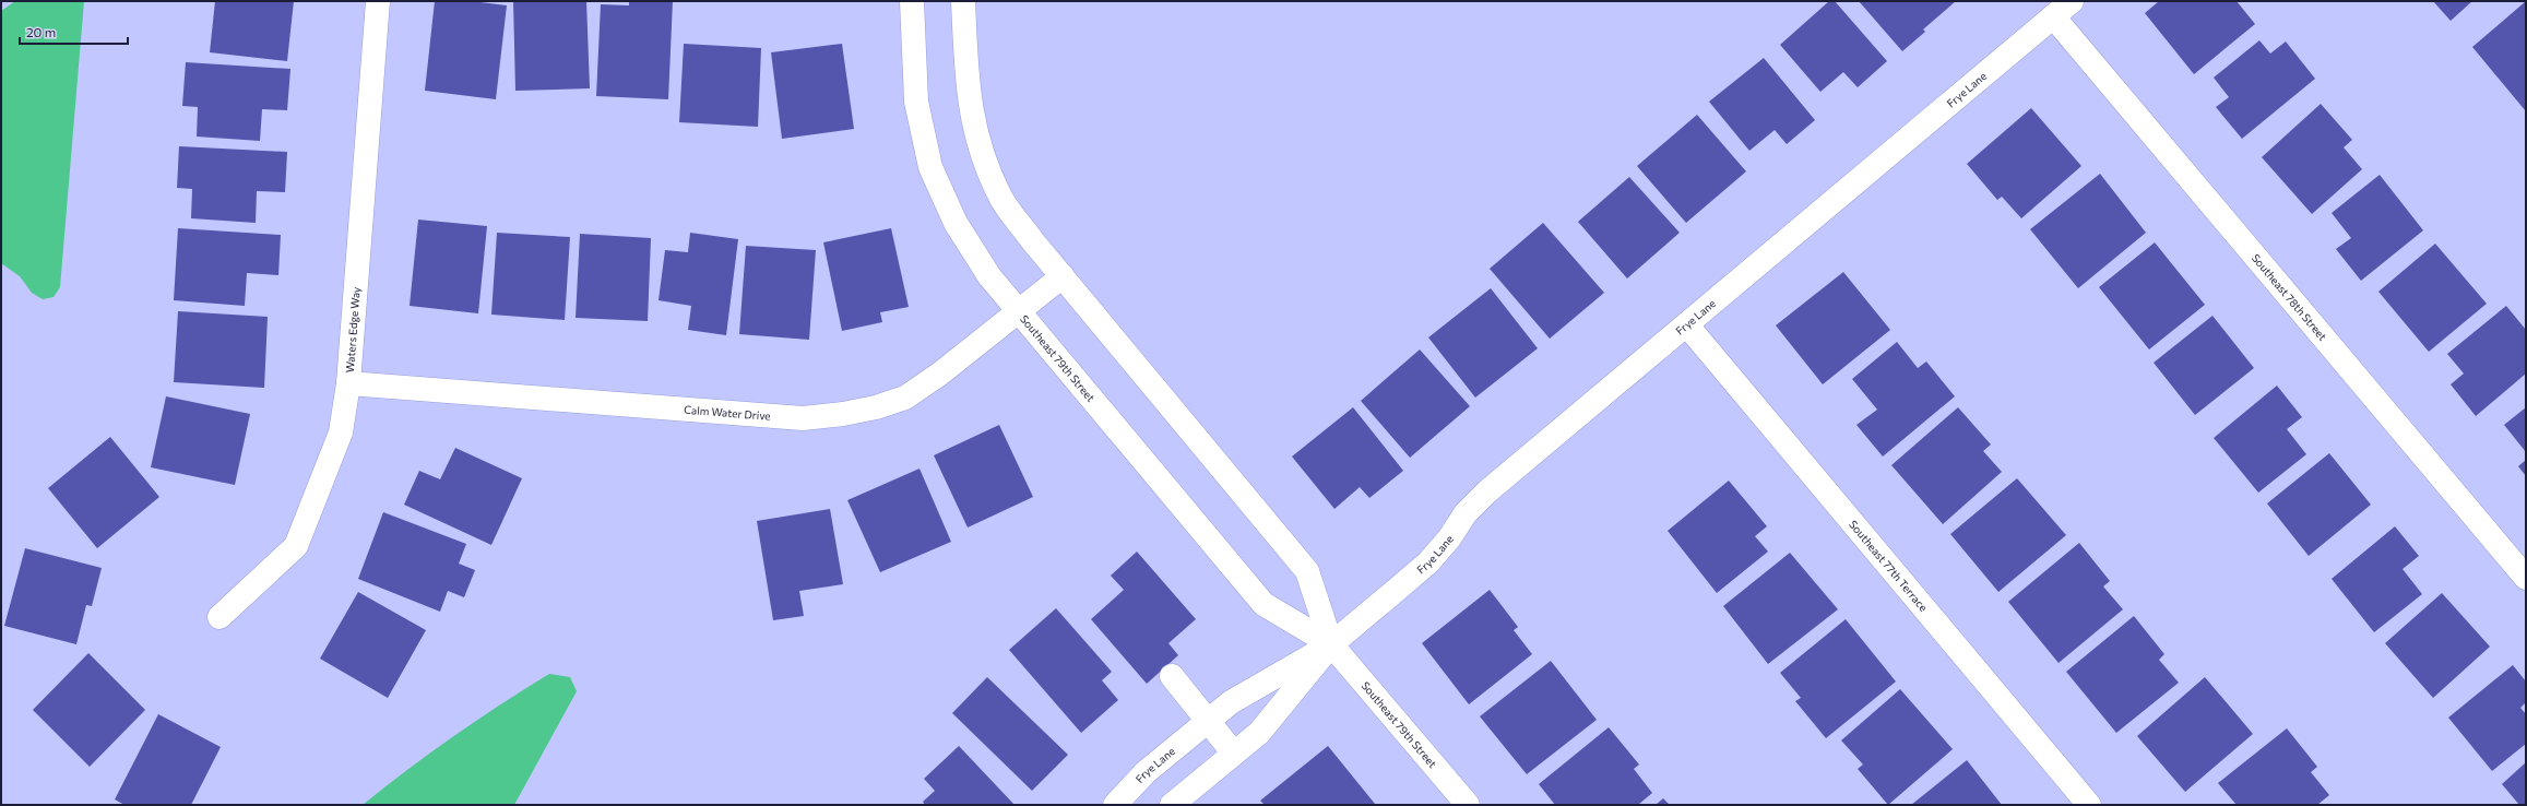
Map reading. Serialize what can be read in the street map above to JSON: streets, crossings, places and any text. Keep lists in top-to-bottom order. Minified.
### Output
{"streets":{"street":["Frye Lane","Southeast 78th Street","Waters Edge Way","Southeast 79th Street","Calm Water Drive","Southeast 77th Terrace"]},"crossings":[["Frye Lane","Southeast 78th Street"],["Frye Lane","Southeast 79th Street"],["Frye Lane","Southeast 77th Terrace"],["Waters Edge Way","Calm Water Drive"],["Southeast 79th Street","Calm Water Drive"]],"scale_bar":"20 m"}
